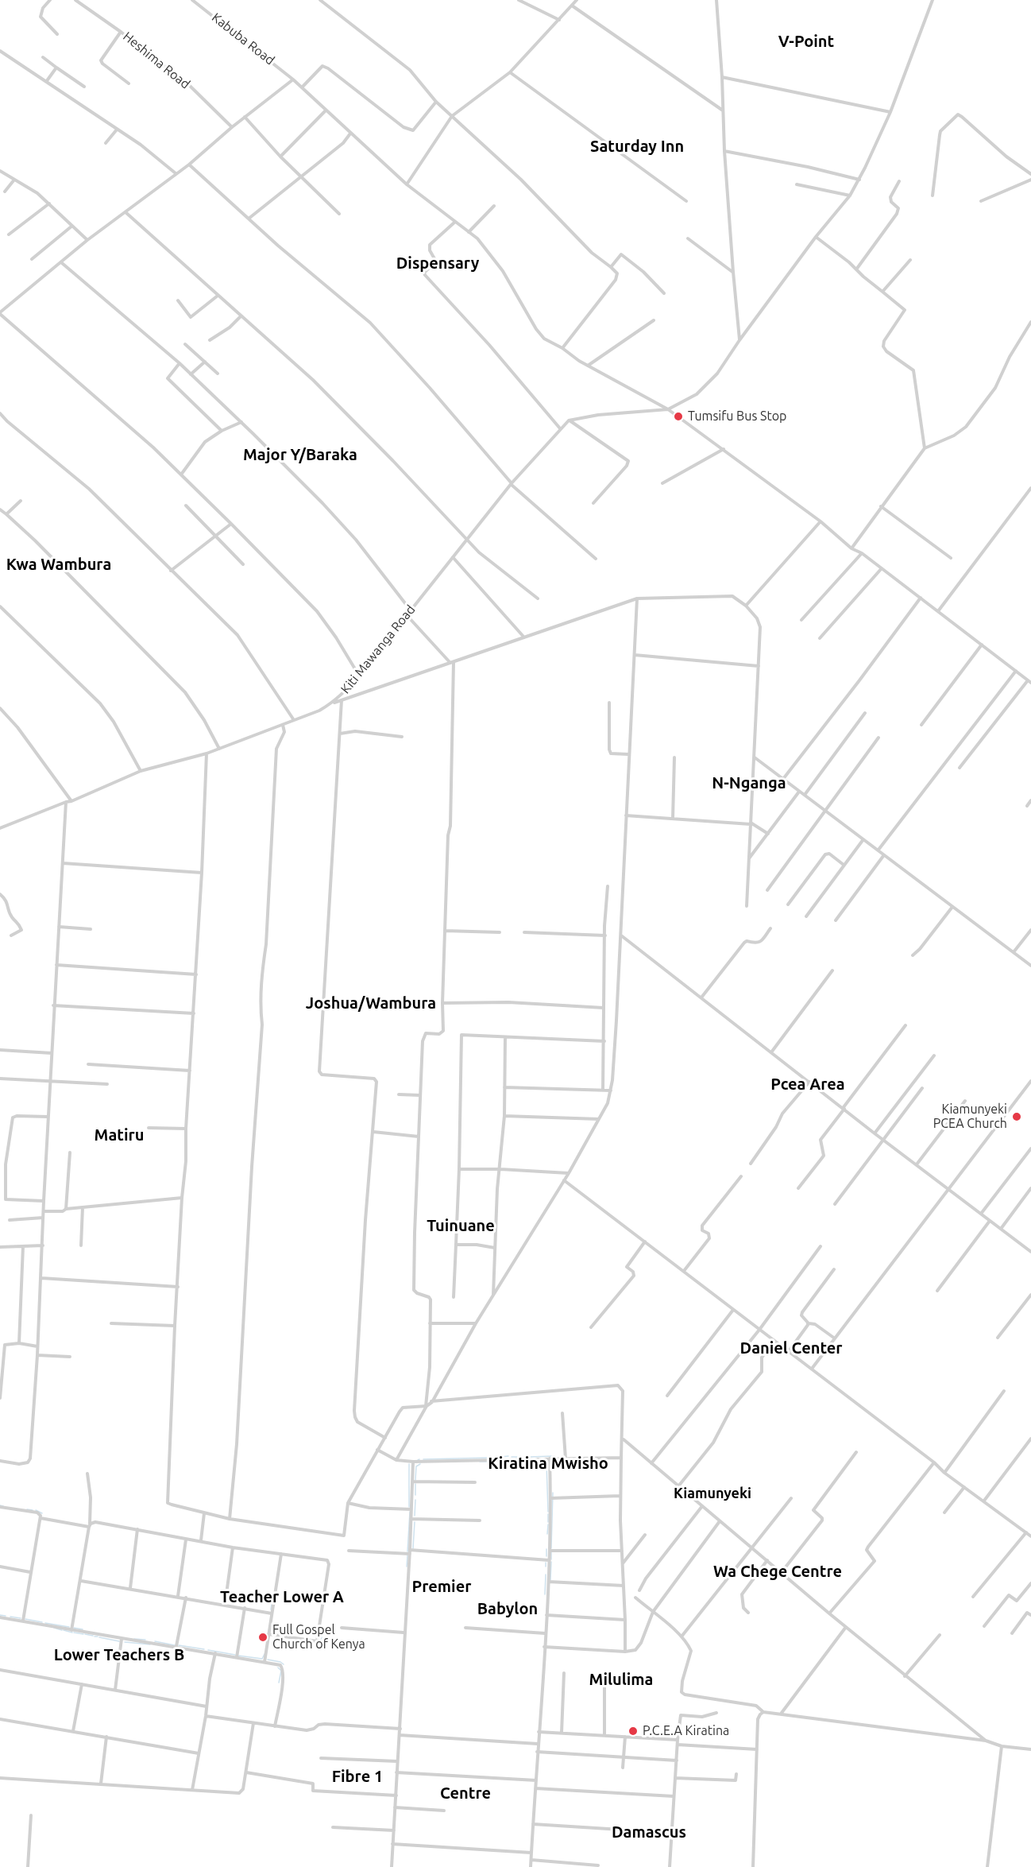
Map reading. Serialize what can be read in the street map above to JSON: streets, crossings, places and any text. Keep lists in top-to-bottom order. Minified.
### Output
{"streets":{"street":["Kabuba Road","Heshima Road","Kiti Mawanga Road"]},"districts":["V-Point","Saturday Inn","Dispensary","Major Y/Baraka","Kwa Wambura","N-Nganga","Joshua/Wambura","Pcea Area","Matiru","Tuinuane","Daniel Center","Kiratina Mwisho","Kiamunyeki","Wa Chege Centre","Premier","Teacher Lower A","Babylon","Lower Teachers B","Milulima","Fibre 1","Centre","Damascus"],"places":["Tumsifu Bus Stop","Kiamunyeki PCEA Church","Full Gospel Church of Kenya","P.C.E.A Kiratina"]}
